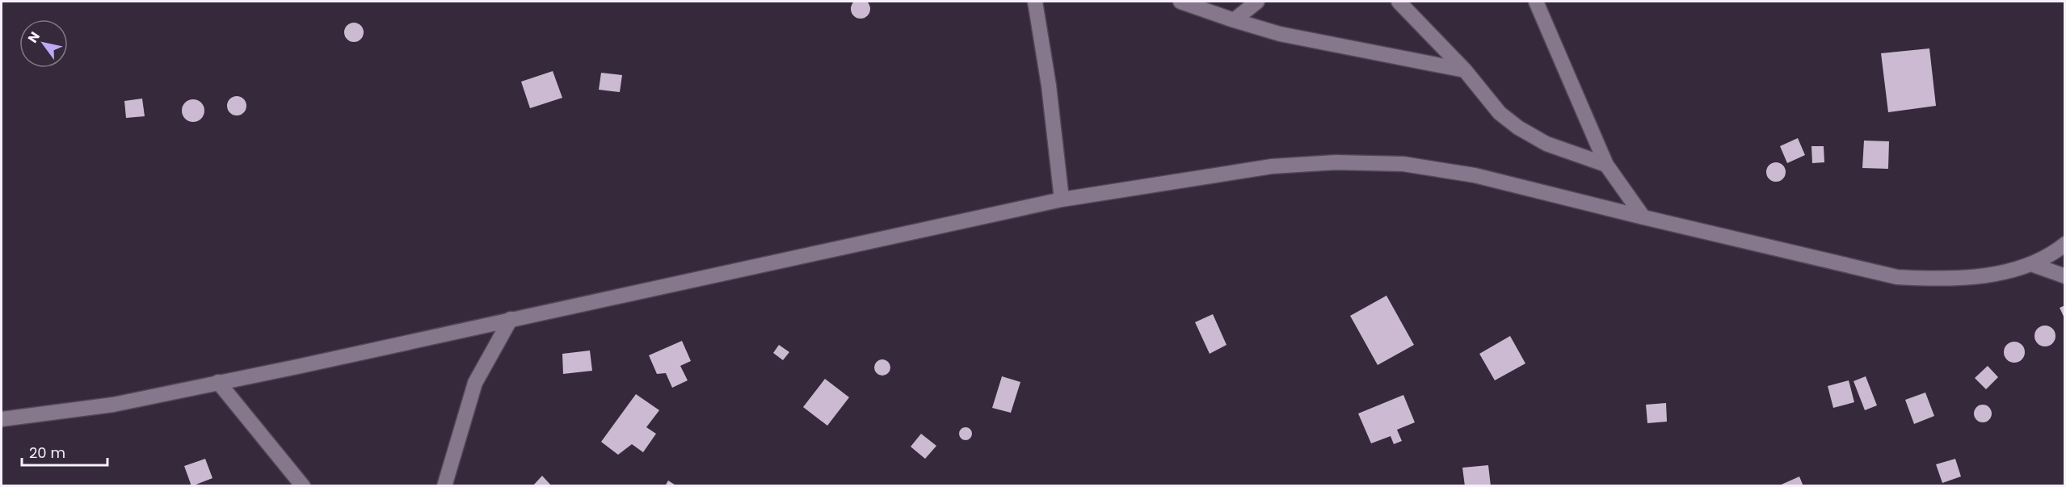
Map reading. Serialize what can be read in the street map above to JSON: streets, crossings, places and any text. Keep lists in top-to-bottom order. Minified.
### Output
{"scale_bar":"20 m","north":"top left"}
